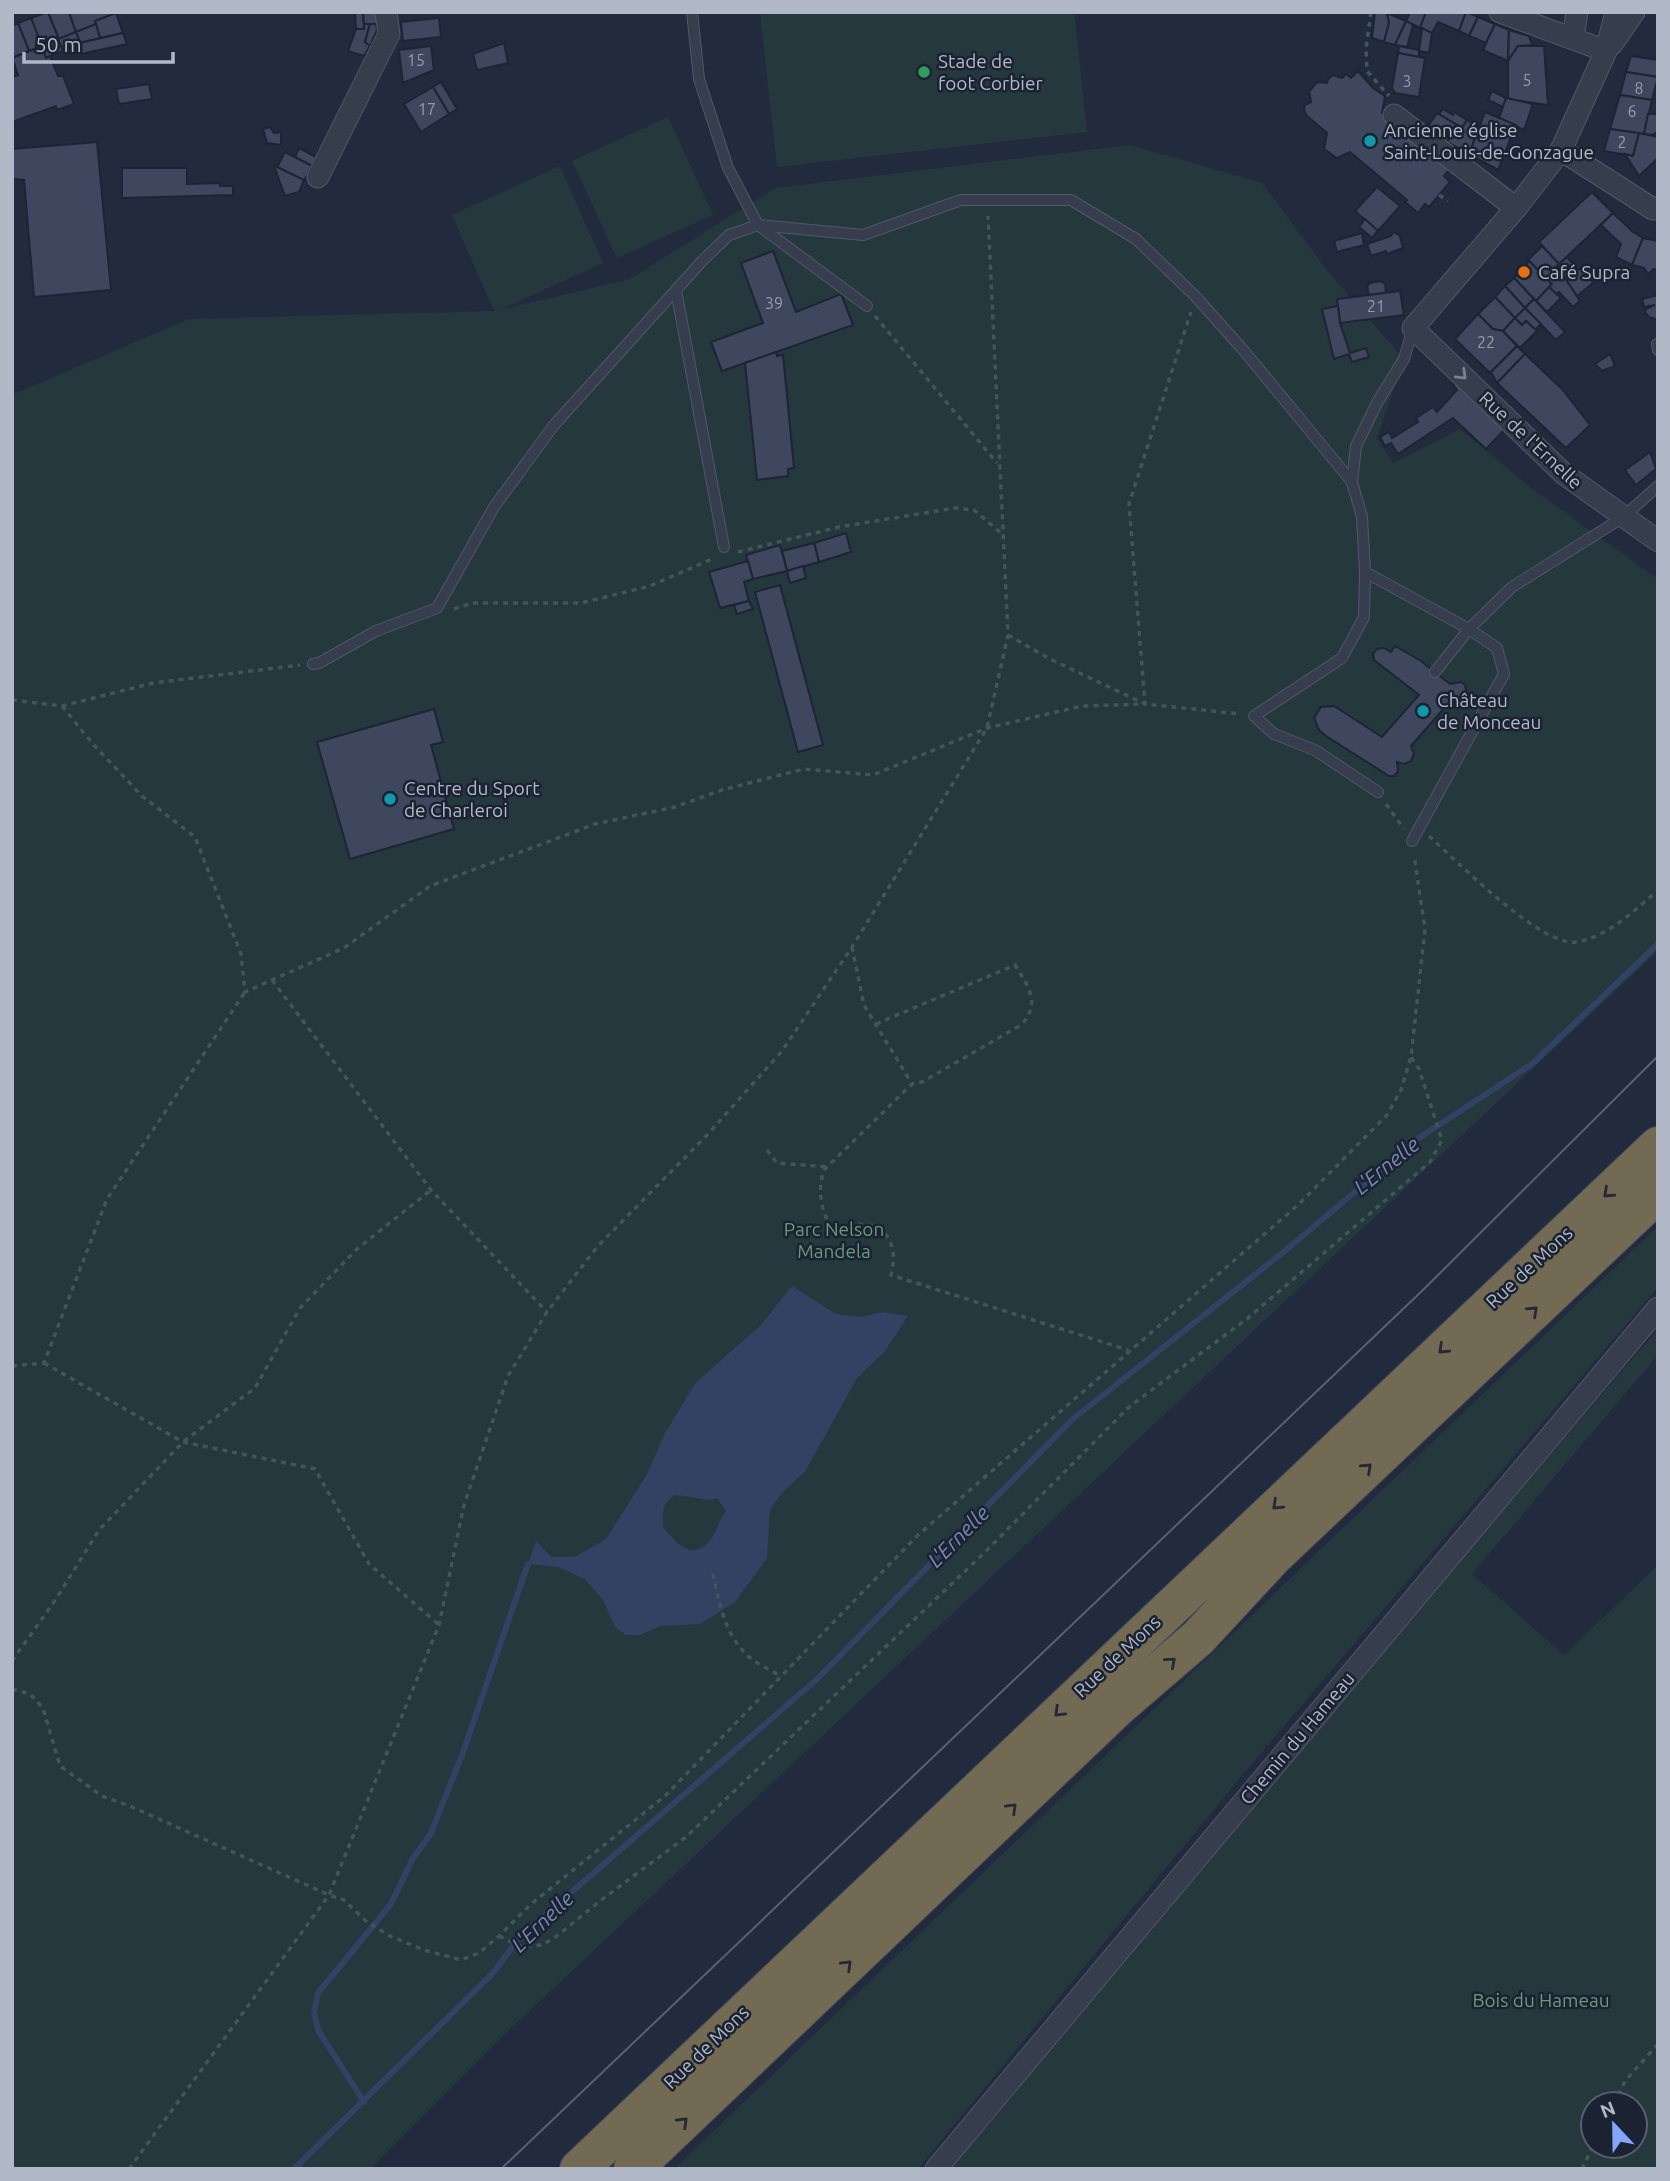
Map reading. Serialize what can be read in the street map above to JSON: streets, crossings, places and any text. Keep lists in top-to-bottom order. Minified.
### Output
{"streets":{"highway":["Rue de Mons"],"street":["Rue de l'Ernelle","Chemin du Hameau"]},"one_way":["Rue de l'Ernelle"],"water":["L'Ernelle"],"parks":["Parc Nelson Mandela","Bois du Hameau"],"places":["Stade de foot Corbier","Ancienne église Saint-Louis-de-Gonzague","Café Supra","Château de Monceau","Centre du Sport de Charleroi"],"house_numbers":["15","5","3","8","17","6","2","39","21","22"],"scale_bar":"50 m","north":"top"}
